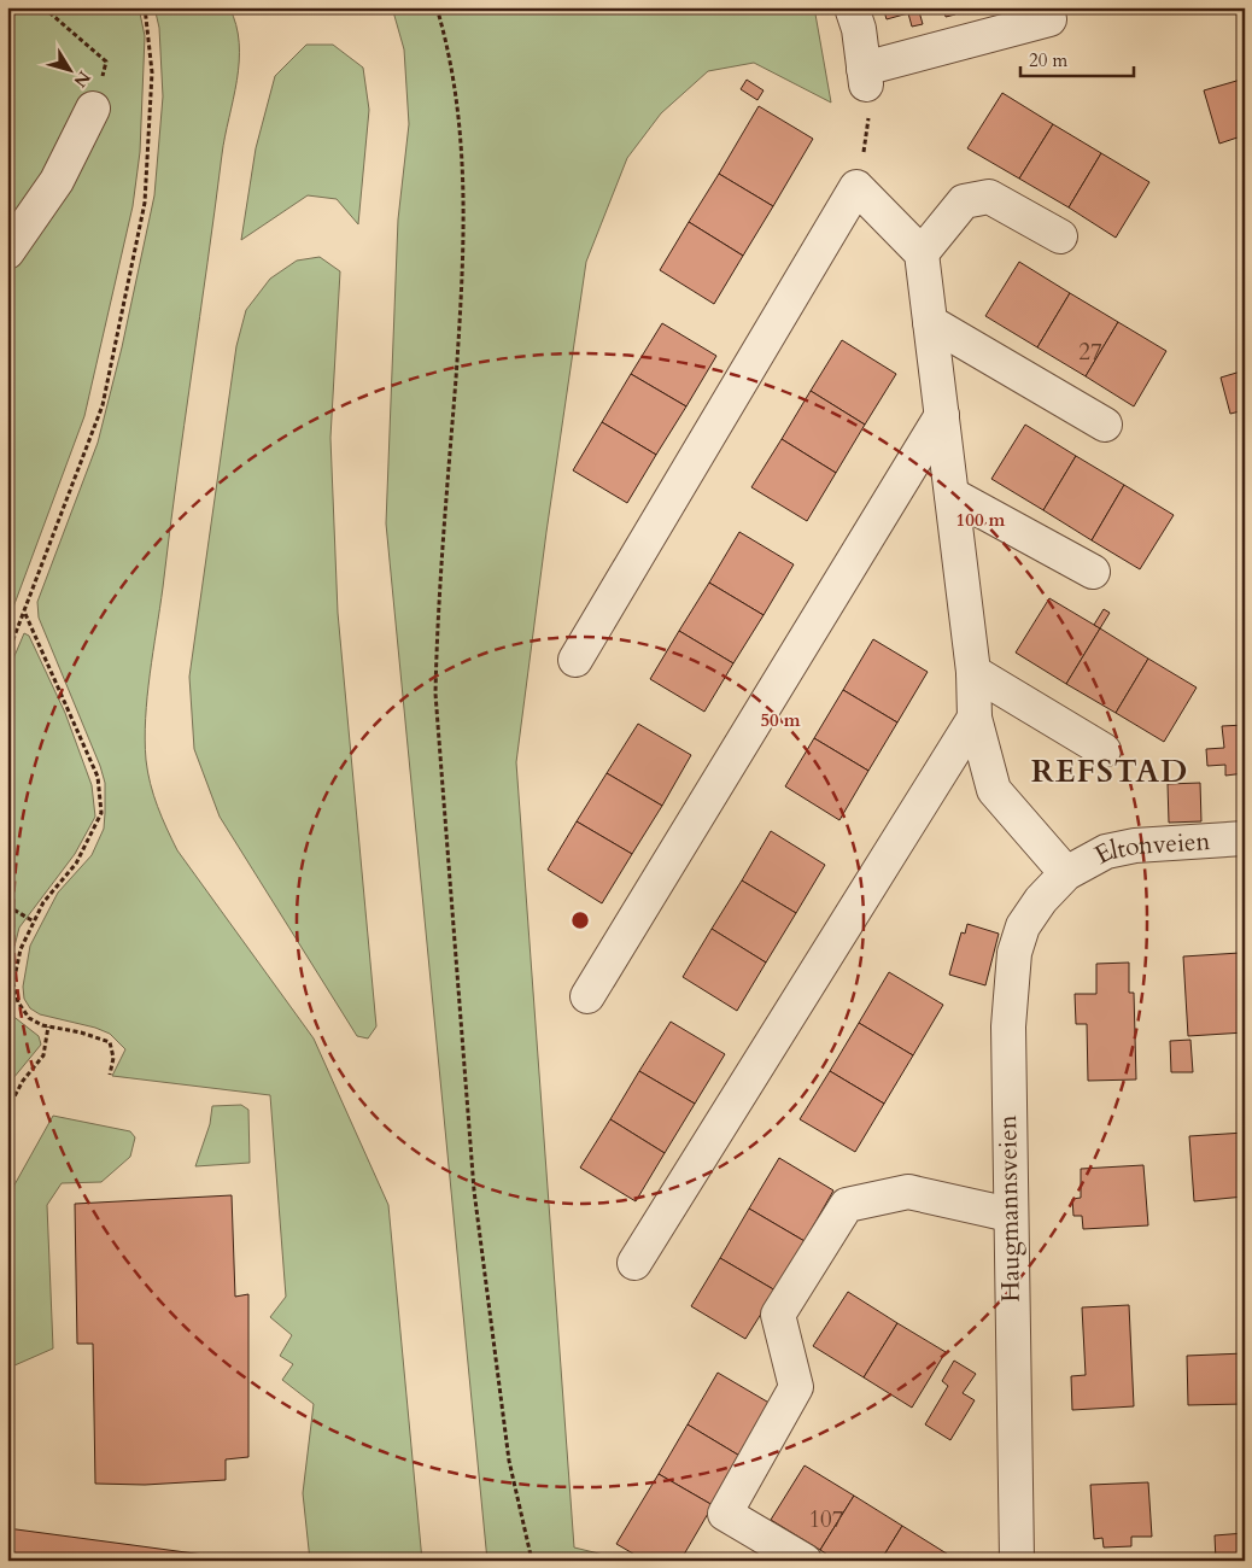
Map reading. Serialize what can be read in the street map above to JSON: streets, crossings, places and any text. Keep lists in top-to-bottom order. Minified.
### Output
{"streets":{"street":["Eltonveien","Haugmannsveien"]},"crossings":[["Eltonveien","Haugmannsveien"]],"districts":["REFSTAD"],"house_numbers":["27","107"],"scale_bar":"20 m","north":"bottom right","rings":["100 m","50 m"]}
